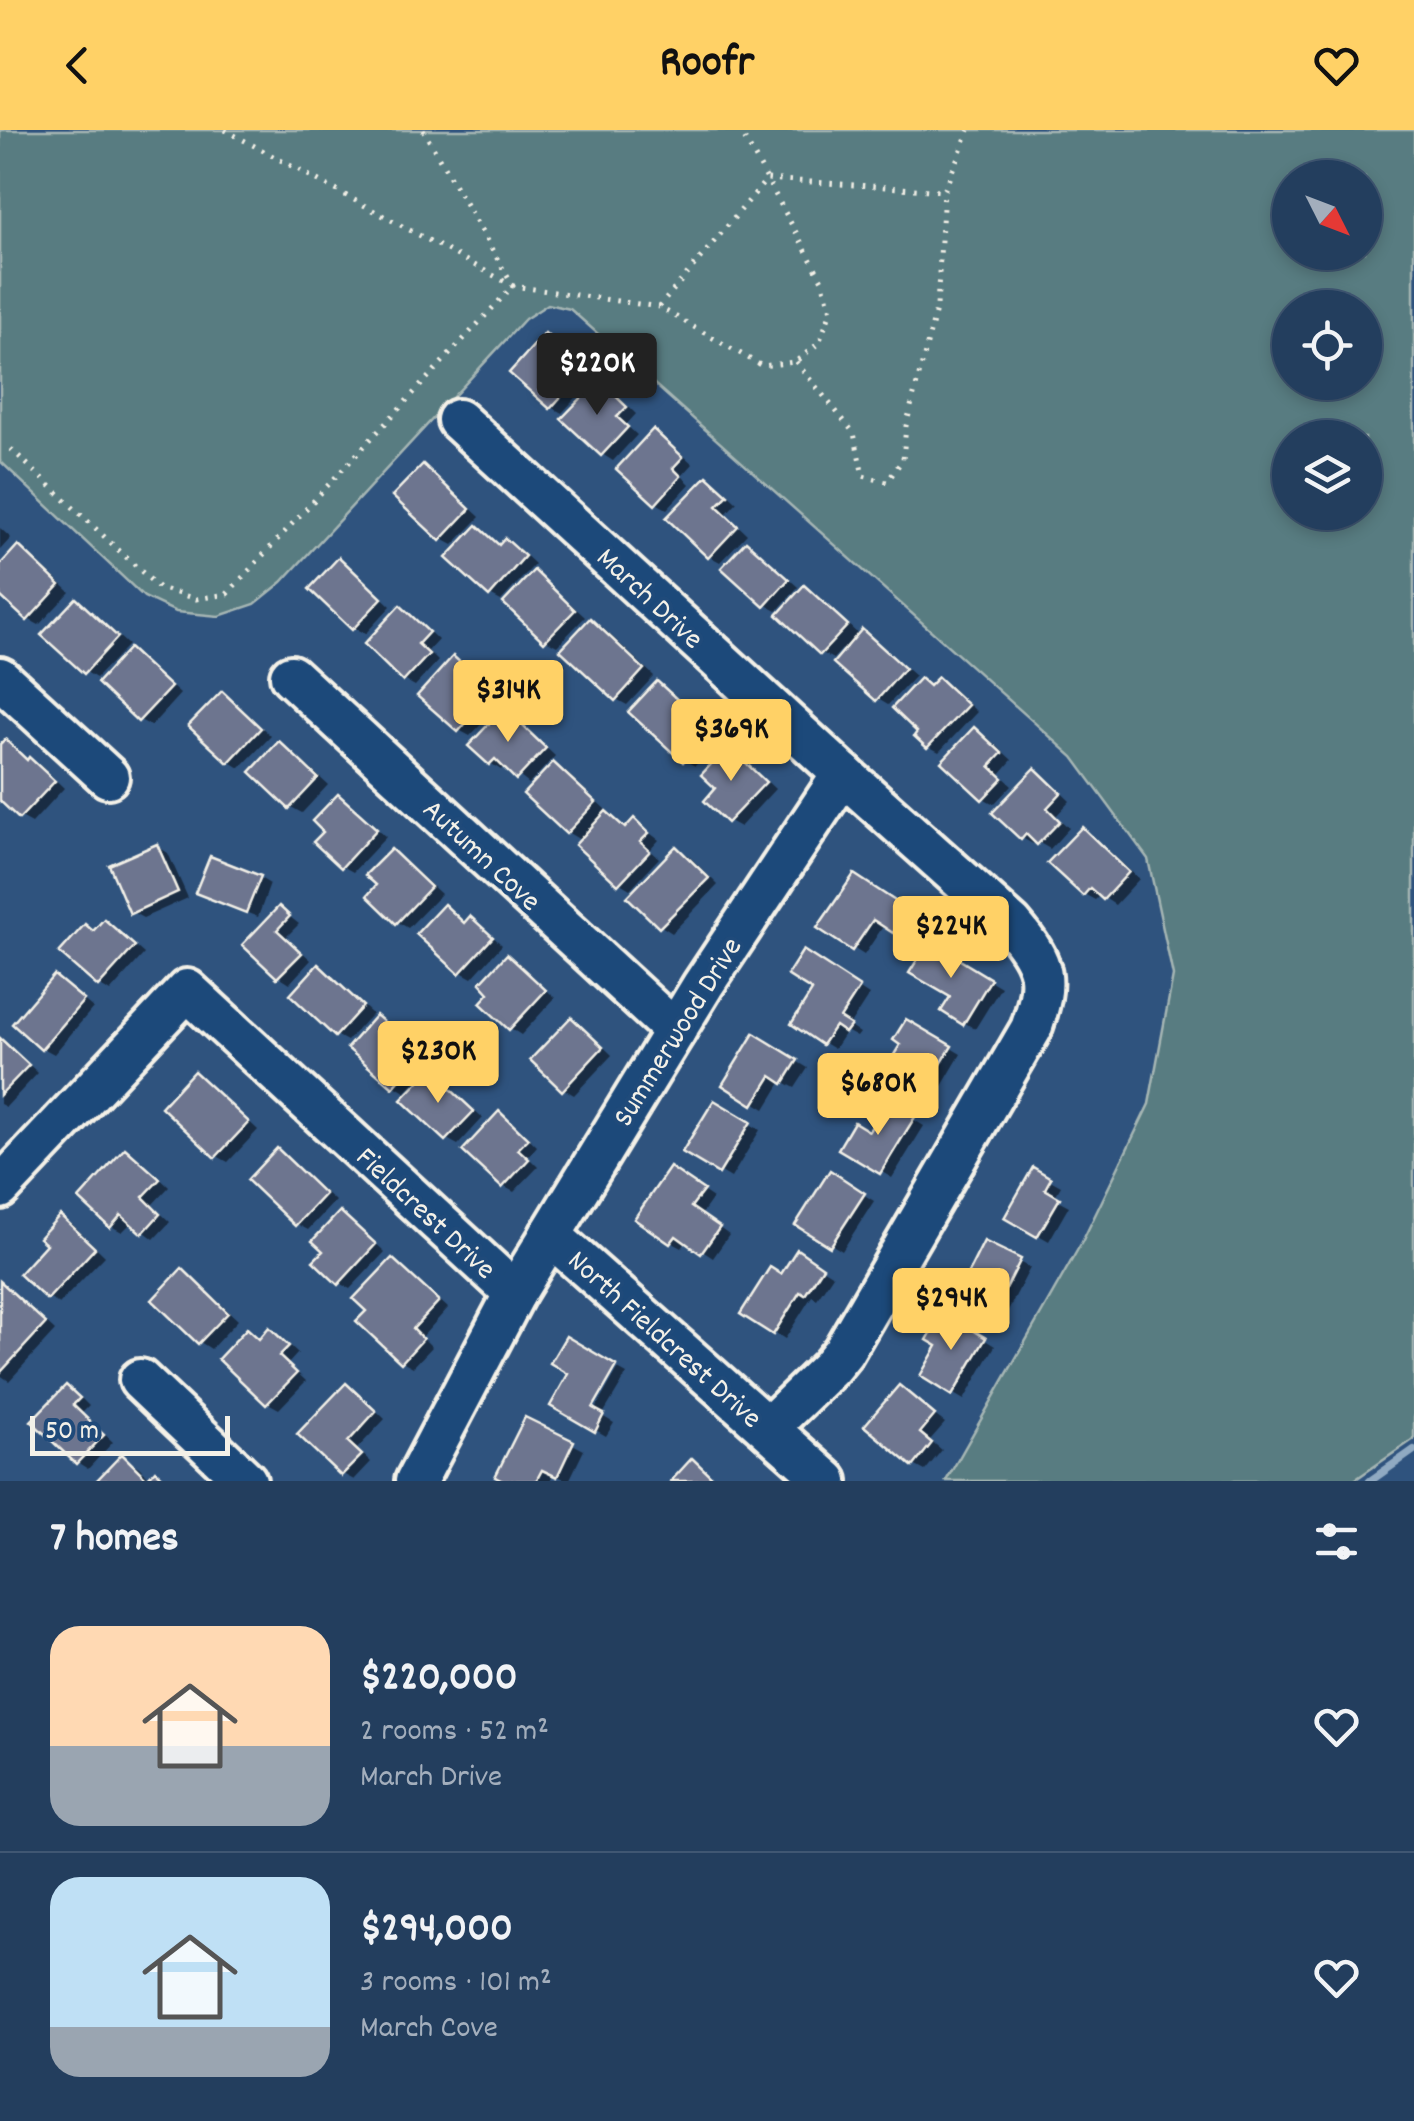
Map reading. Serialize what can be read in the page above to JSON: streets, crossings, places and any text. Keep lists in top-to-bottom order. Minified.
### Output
{"streets":{"street":["March Drive","Autumn Cove","Summerwood Drive","Fieldcrest Drive","North Fieldcrest Drive"]},"crossings":[["March Drive","Summerwood Drive"],["March Drive","North Fieldcrest Drive"],["Autumn Cove","Summerwood Drive"],["Summerwood Drive","Fieldcrest Drive"],["Summerwood Drive","North Fieldcrest Drive"]],"scale_bar":"50 m","north":"bottom right","page":{"header":"Roofr","price":["$220K","$314K","$369K","$224K","$230K","$680K","$294K"],"scale":"50 m","heading":"7 homes","list":[{"name":"$220,000","note":"2 rooms · 52 m² · March Drive"},{"name":"$294,000","note":"3 rooms · 101 m² · March Cove"}]}}
